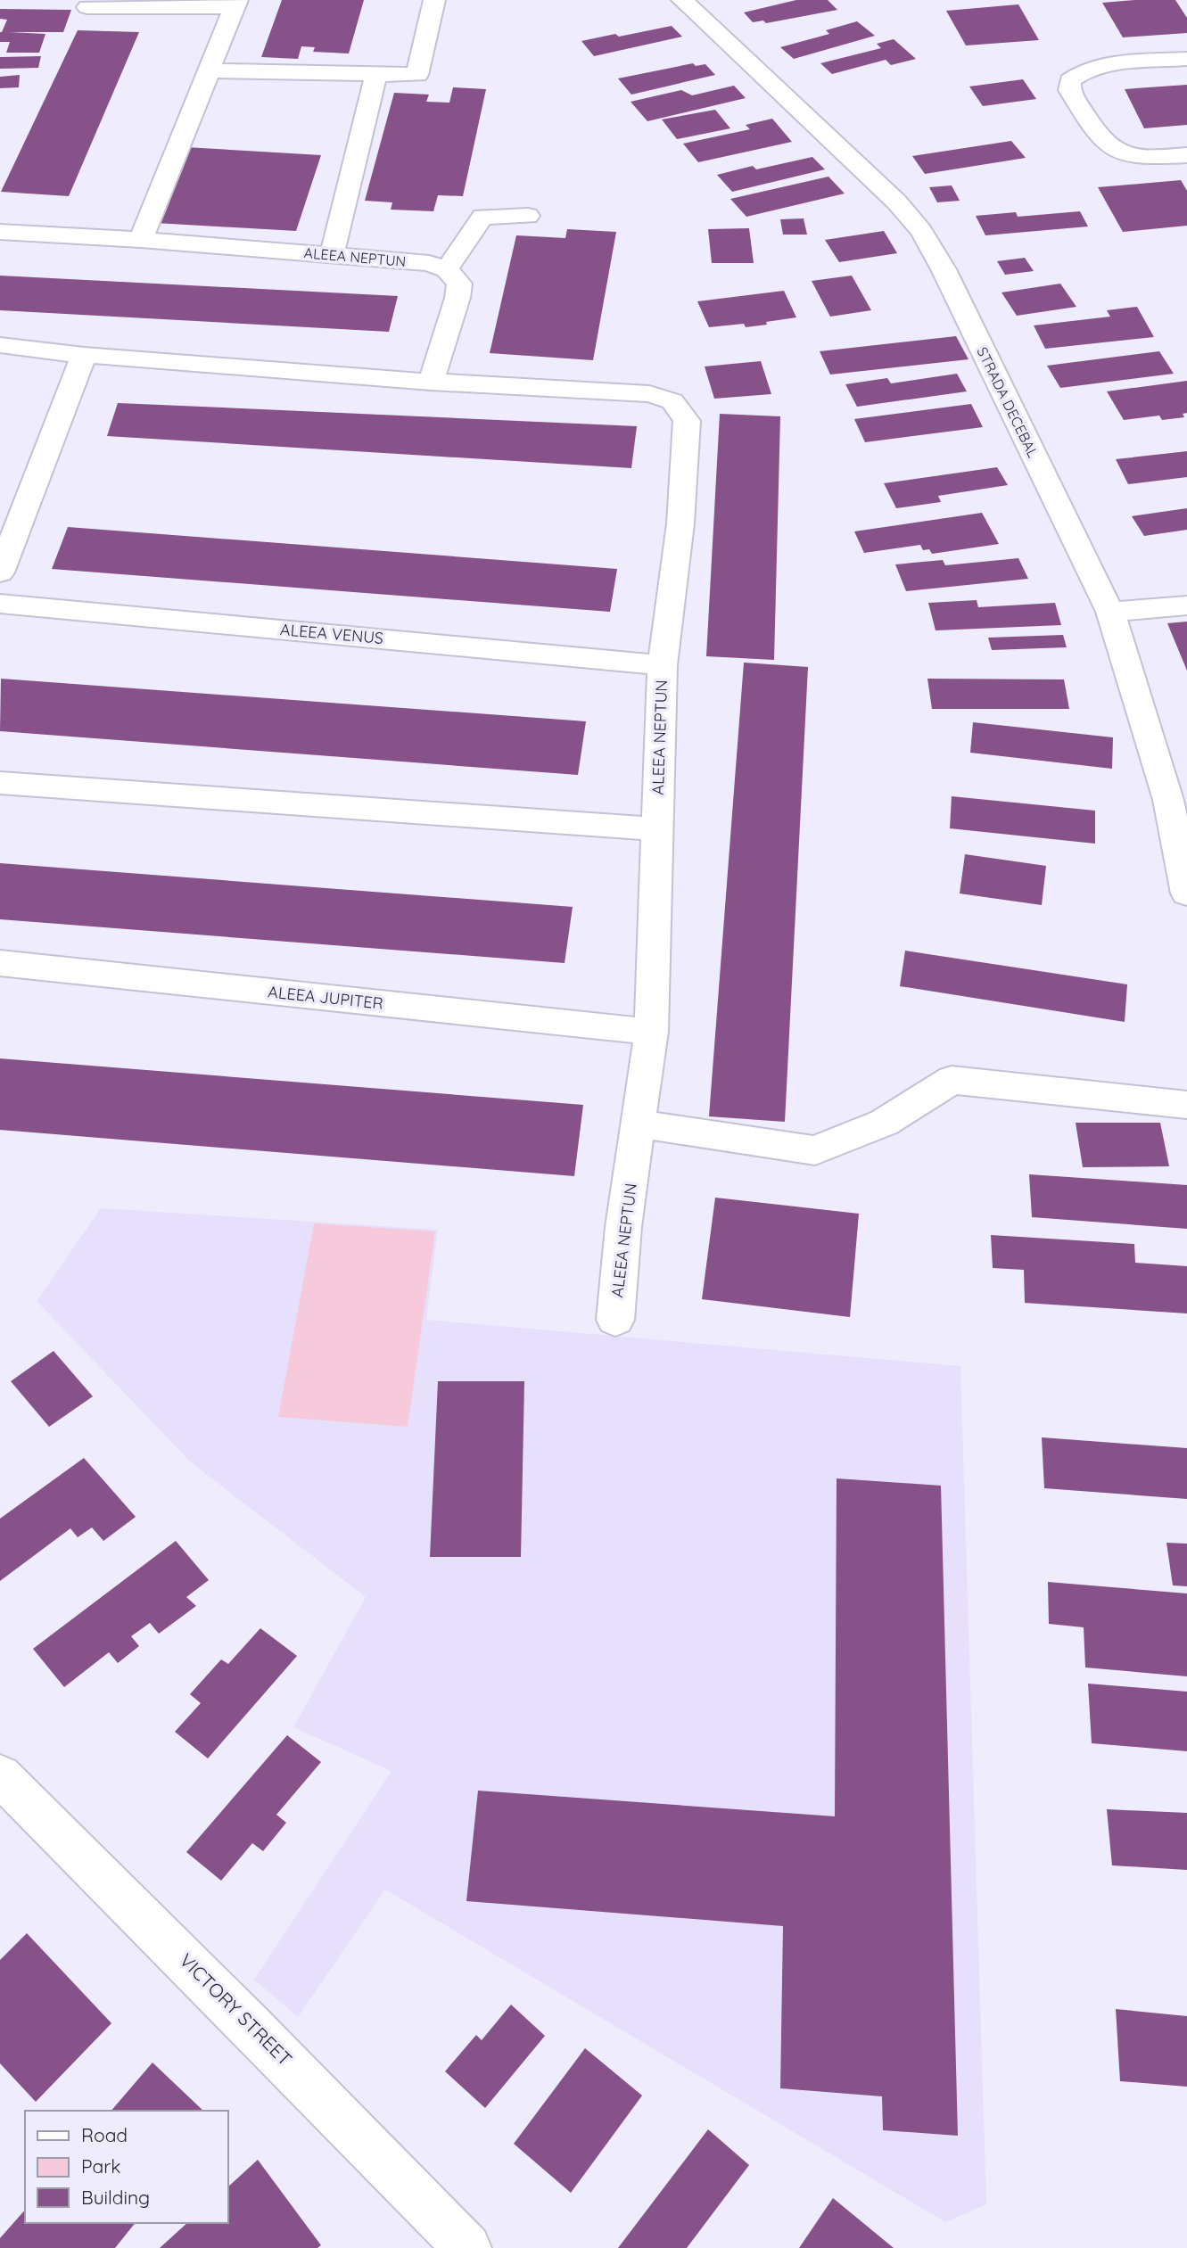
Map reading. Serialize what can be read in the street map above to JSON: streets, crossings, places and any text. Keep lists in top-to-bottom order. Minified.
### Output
{"streets":{"street":["ALEEA NEPTUN","STRADA DECEBAL","ALEEA VENUS","ALEEA JUPITER","VICTORY STREET"]},"crossings":[["ALEEA NEPTUN","ALEEA VENUS"],["ALEEA NEPTUN","ALEEA JUPITER"]],"legend":["Road","Park","Building"]}
